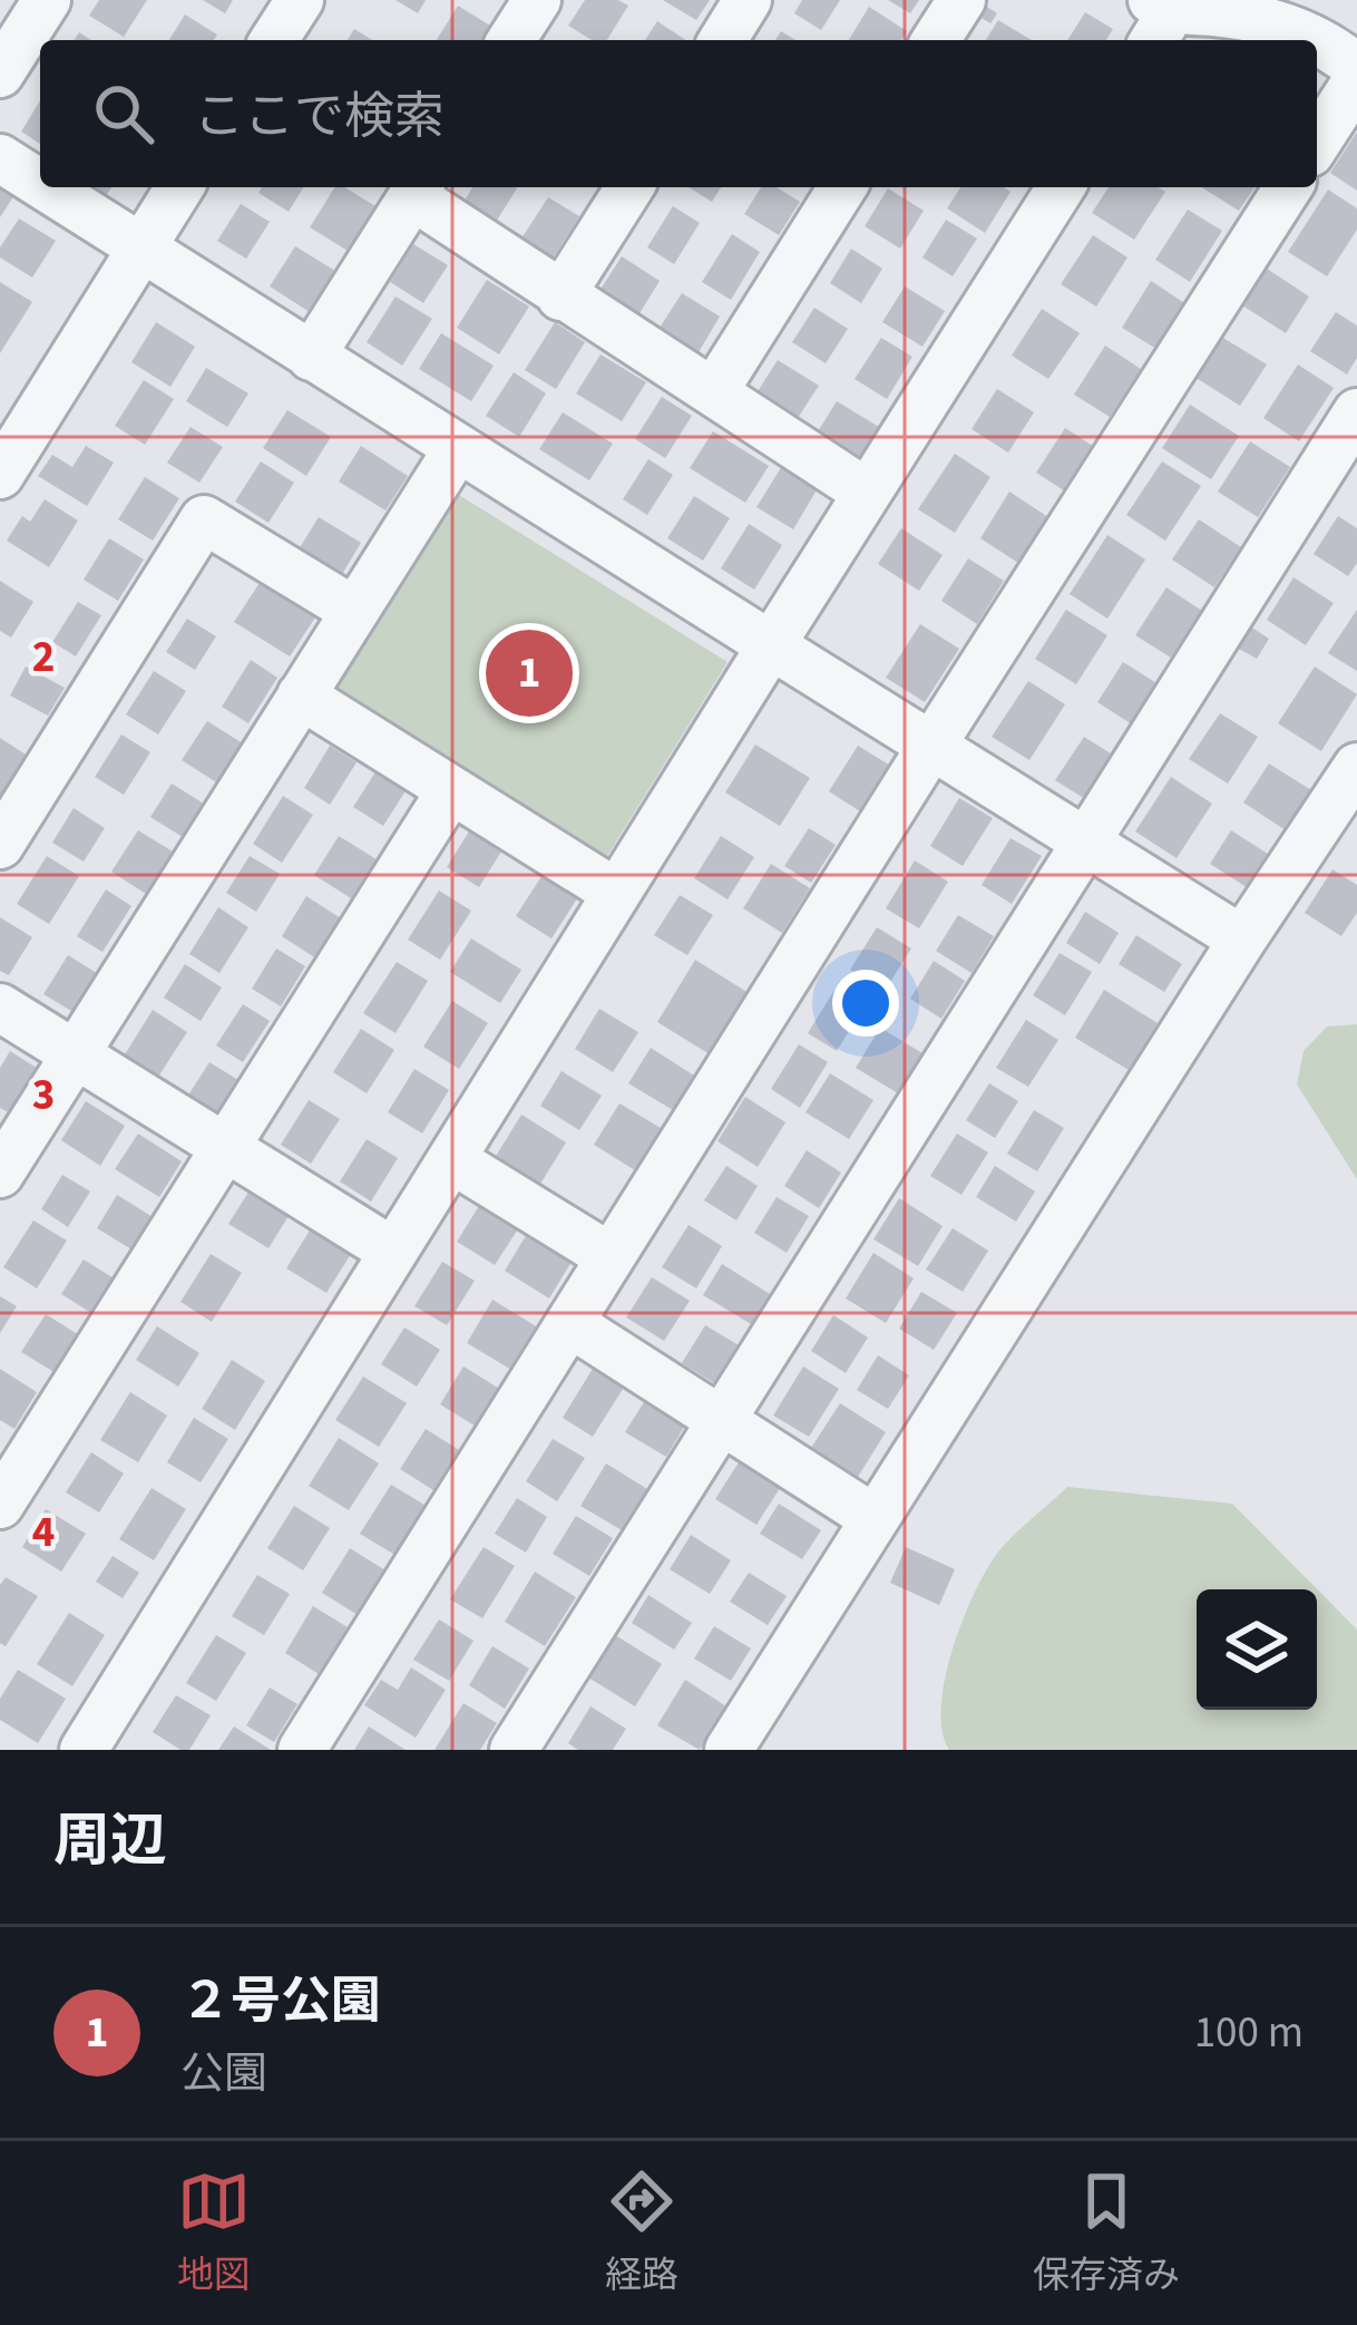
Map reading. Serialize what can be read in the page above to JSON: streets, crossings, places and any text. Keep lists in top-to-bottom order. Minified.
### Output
{"page":{"search":"ここで検索","pins":"1","heading":"周辺","list":[{"mark":"1","name":"２号公園","note":"公園","value":"100 m"}],"nav":["地図","経路","保存済み"]},"grid":{"rows":["2","3","4"]}}
